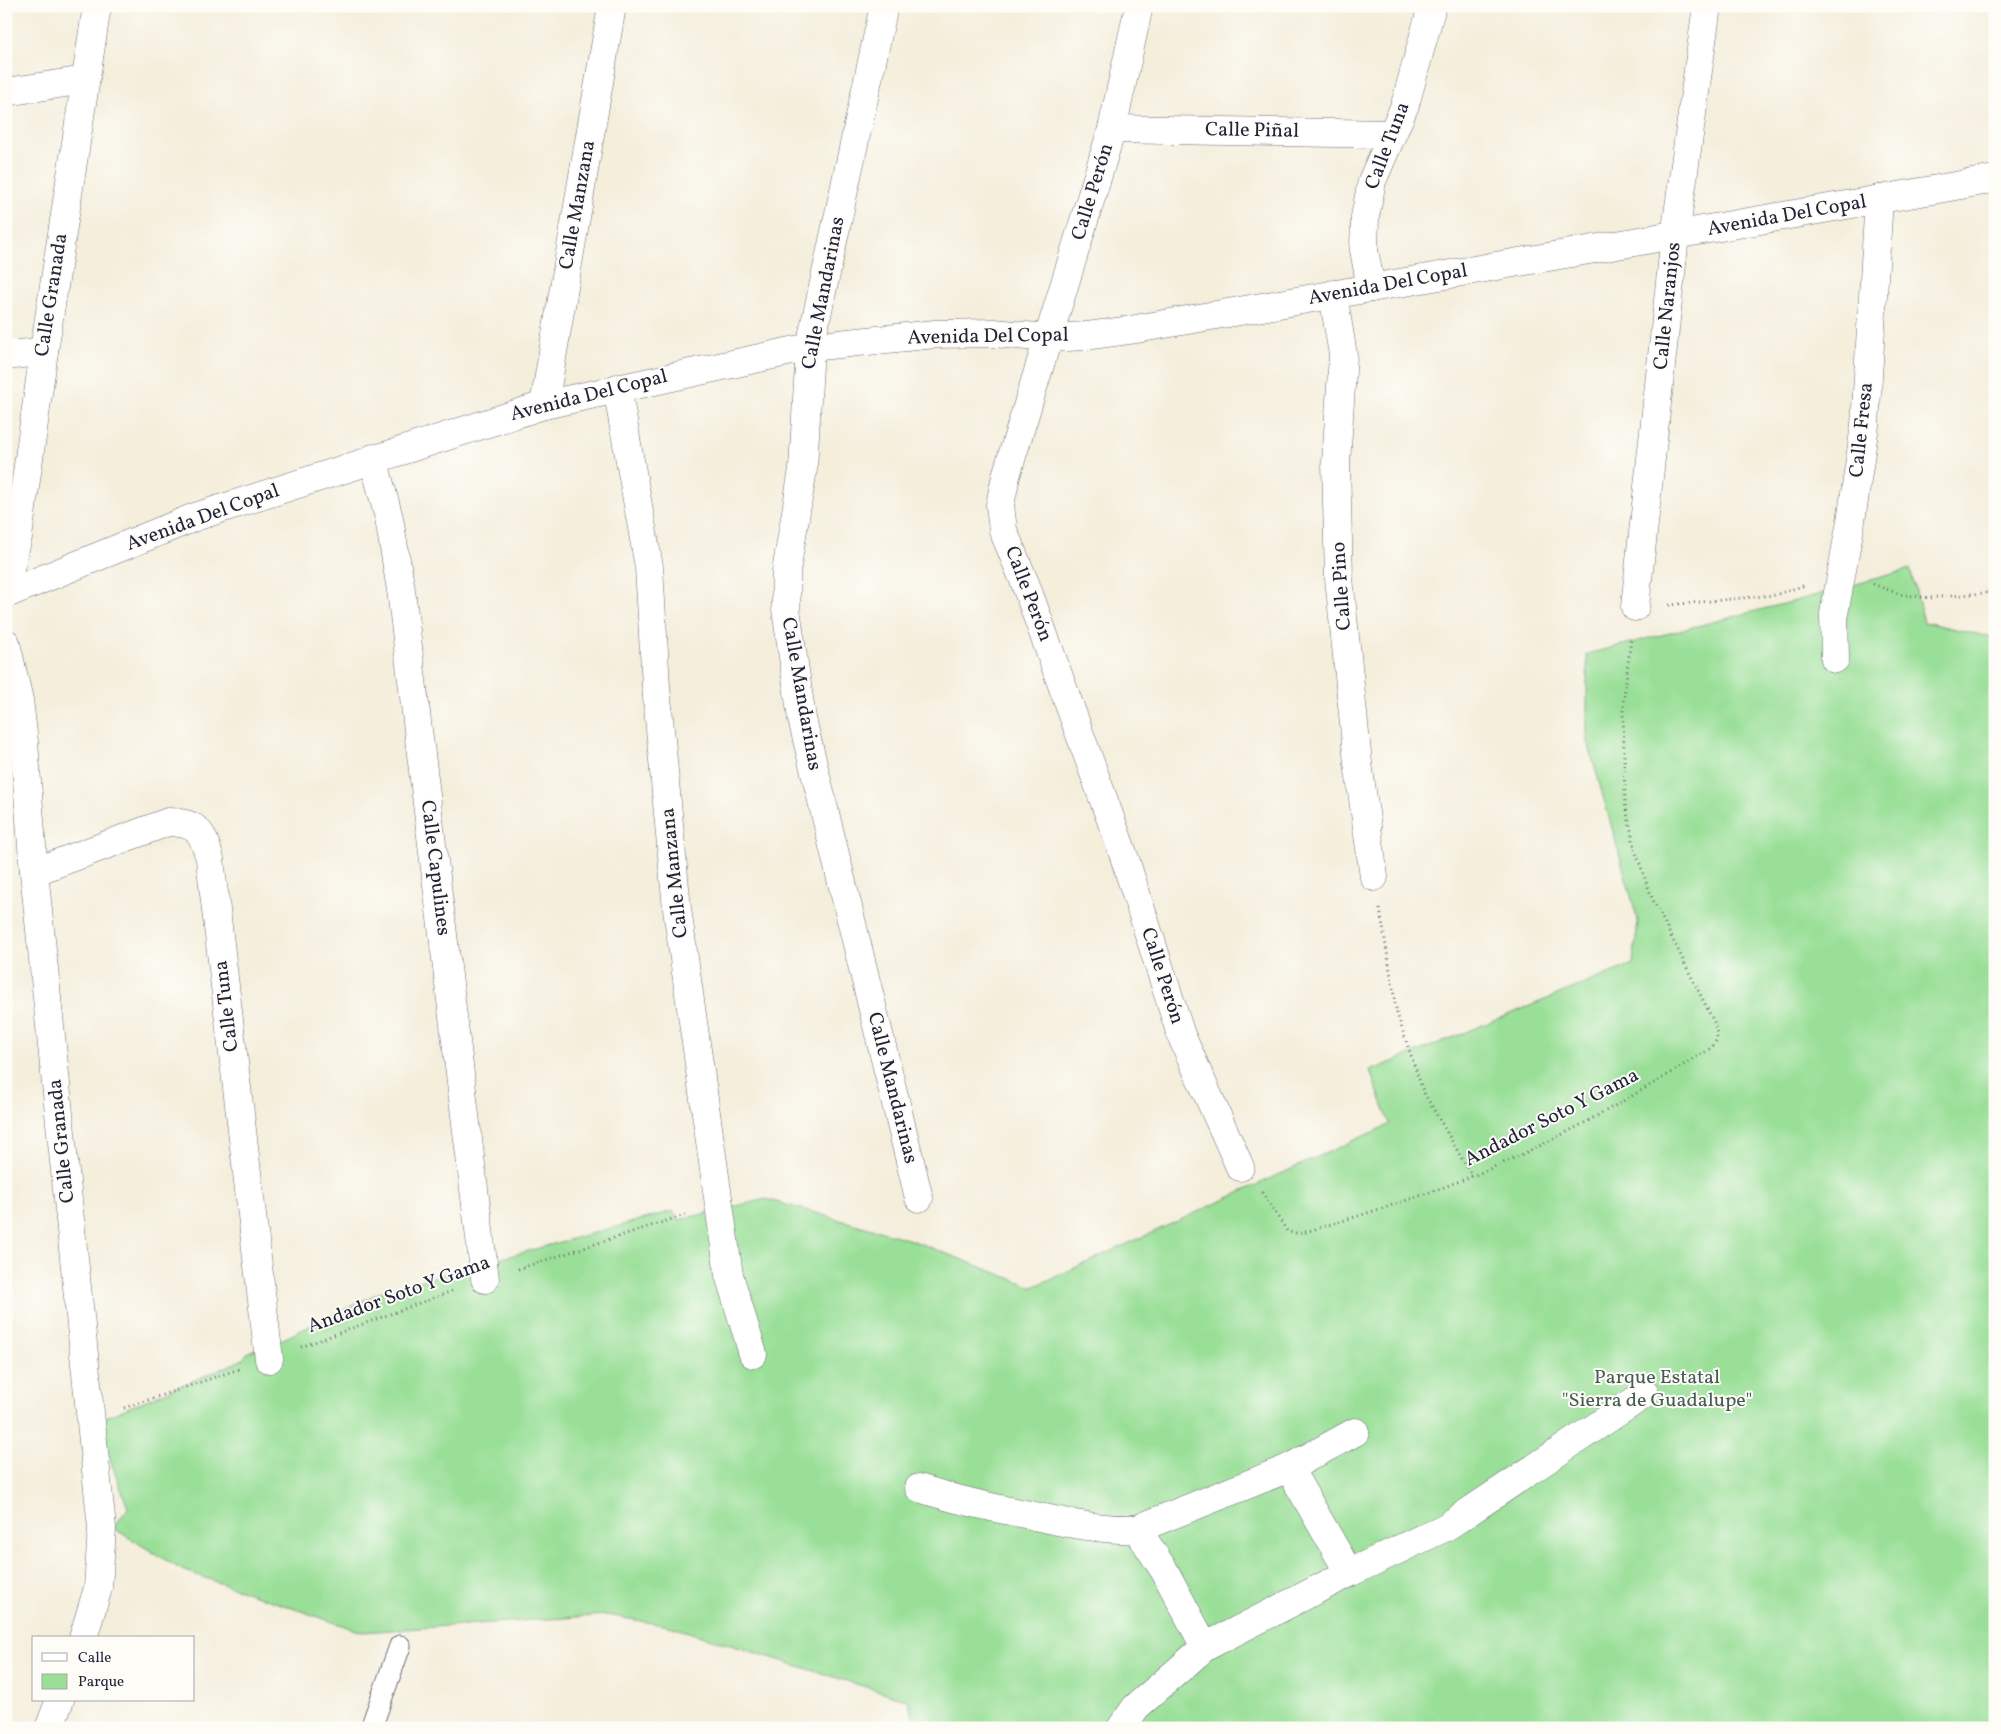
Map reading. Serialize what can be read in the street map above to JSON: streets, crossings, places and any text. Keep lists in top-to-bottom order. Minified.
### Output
{"streets":{"street":["Calle Piñal","Calle Tuna","Calle Perón","Calle Manzana","Avenida Del Copal","Calle Mandarinas","Calle Granada","Calle Naranjos","Calle Fresa","Calle Pino","Calle Capulines"],"path":["Andador Soto Y Gama"]},"crossings":[["Calle Piñal","Calle Tuna"],["Calle Piñal","Calle Perón"],["Calle Tuna","Avenida Del Copal"],["Calle Tuna","Calle Granada"],["Calle Tuna","Andador Soto Y Gama"],["Calle Perón","Avenida Del Copal"],["Calle Perón","Andador Soto Y Gama"],["Calle Manzana","Avenida Del Copal"],["Calle Manzana","Andador Soto Y Gama"],["Avenida Del Copal","Calle Mandarinas"],["Avenida Del Copal","Calle Naranjos"],["Avenida Del Copal","Calle Fresa"],["Avenida Del Copal","Calle Pino"],["Avenida Del Copal","Calle Capulines"],["Calle Granada","Andador Soto Y Gama"],["Calle Naranjos","Andador Soto Y Gama"],["Calle Capulines","Andador Soto Y Gama"]],"parks":["Parque Estatal \"Sierra de Guadalupe\""],"legend":["Calle","Parque"]}
